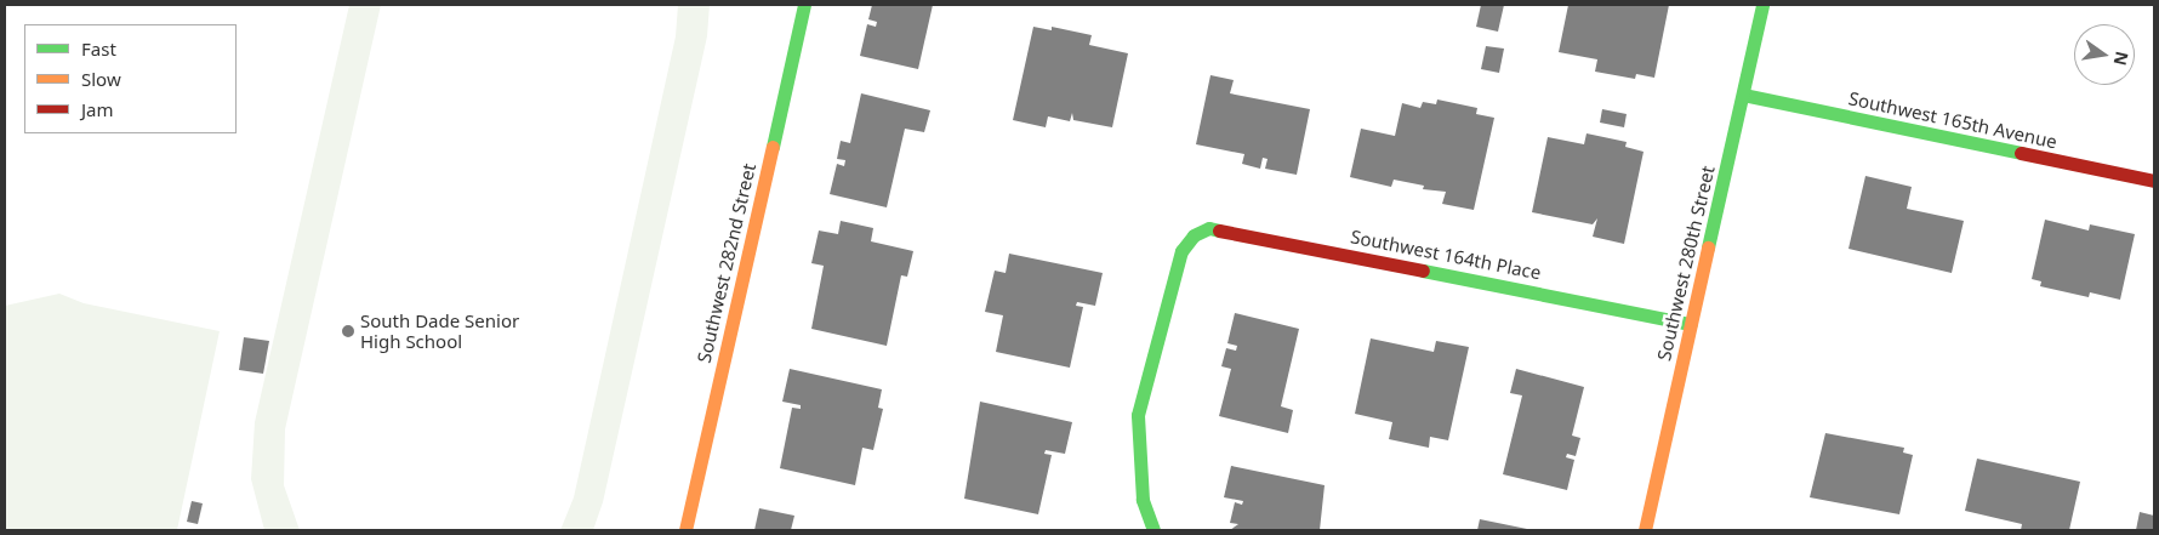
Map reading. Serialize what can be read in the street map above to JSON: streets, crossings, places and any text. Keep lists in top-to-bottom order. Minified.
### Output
{"streets":{"street":["Southwest 165th Avenue","Southwest 164th Place","Southwest 282nd Street","Southwest 280th Street"]},"crossings":[["Southwest 165th Avenue","Southwest 280th Street"],["Southwest 164th Place","Southwest 280th Street"]],"places":["South Dade Senior High School"],"legend":["Fast","Slow","Jam"],"north":"right"}
